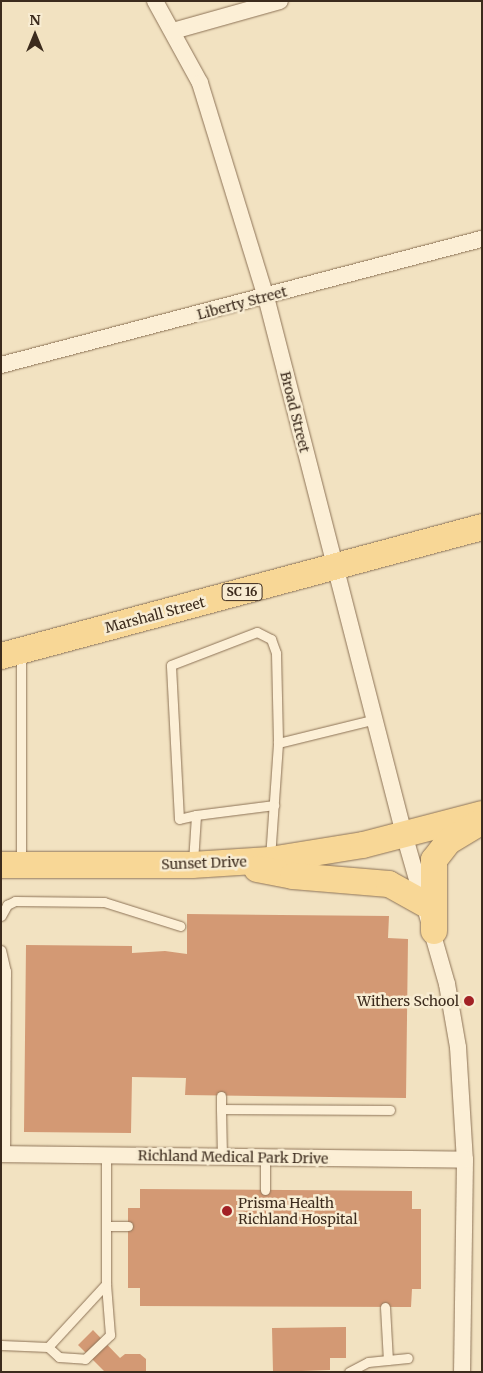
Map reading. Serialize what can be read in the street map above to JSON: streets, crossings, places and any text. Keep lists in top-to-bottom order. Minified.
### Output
{"streets":{"main road":["SC 16","Marshall Street","Sunset Drive"],"street":["Liberty Street","Broad Street","Richland Medical Park Drive"]},"crossings":[["Liberty Street","Broad Street"],["Broad Street","Marshall Street"],["Broad Street","Sunset Drive"]],"places":["Withers School","Prisma Health Richland Hospital"],"north":"top"}
